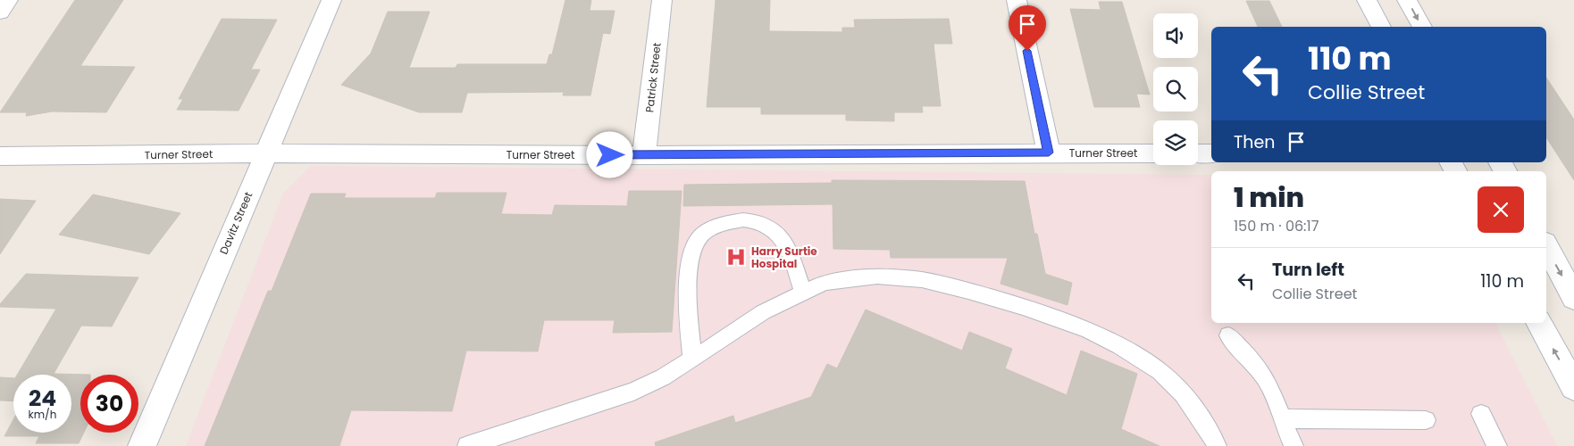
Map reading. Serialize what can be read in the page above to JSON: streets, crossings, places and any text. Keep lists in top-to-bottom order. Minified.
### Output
{"streets":{"street":["Patrick Street","Turner Street","Davitz Street"]},"crossings":[["Patrick Street","Turner Street"],["Turner Street","Davitz Street"]],"places":{"hospital":["Harry Surtie Hospital"]},"page":{"turn":["110 m","Collie Street"],"then":"Then","heading":["1 min","150 m · 06:17"],"list":[{"name":"Turn left","note":"Collie Street","value":"110 m"}],"speed":"24 km/h","limit":"30"}}
